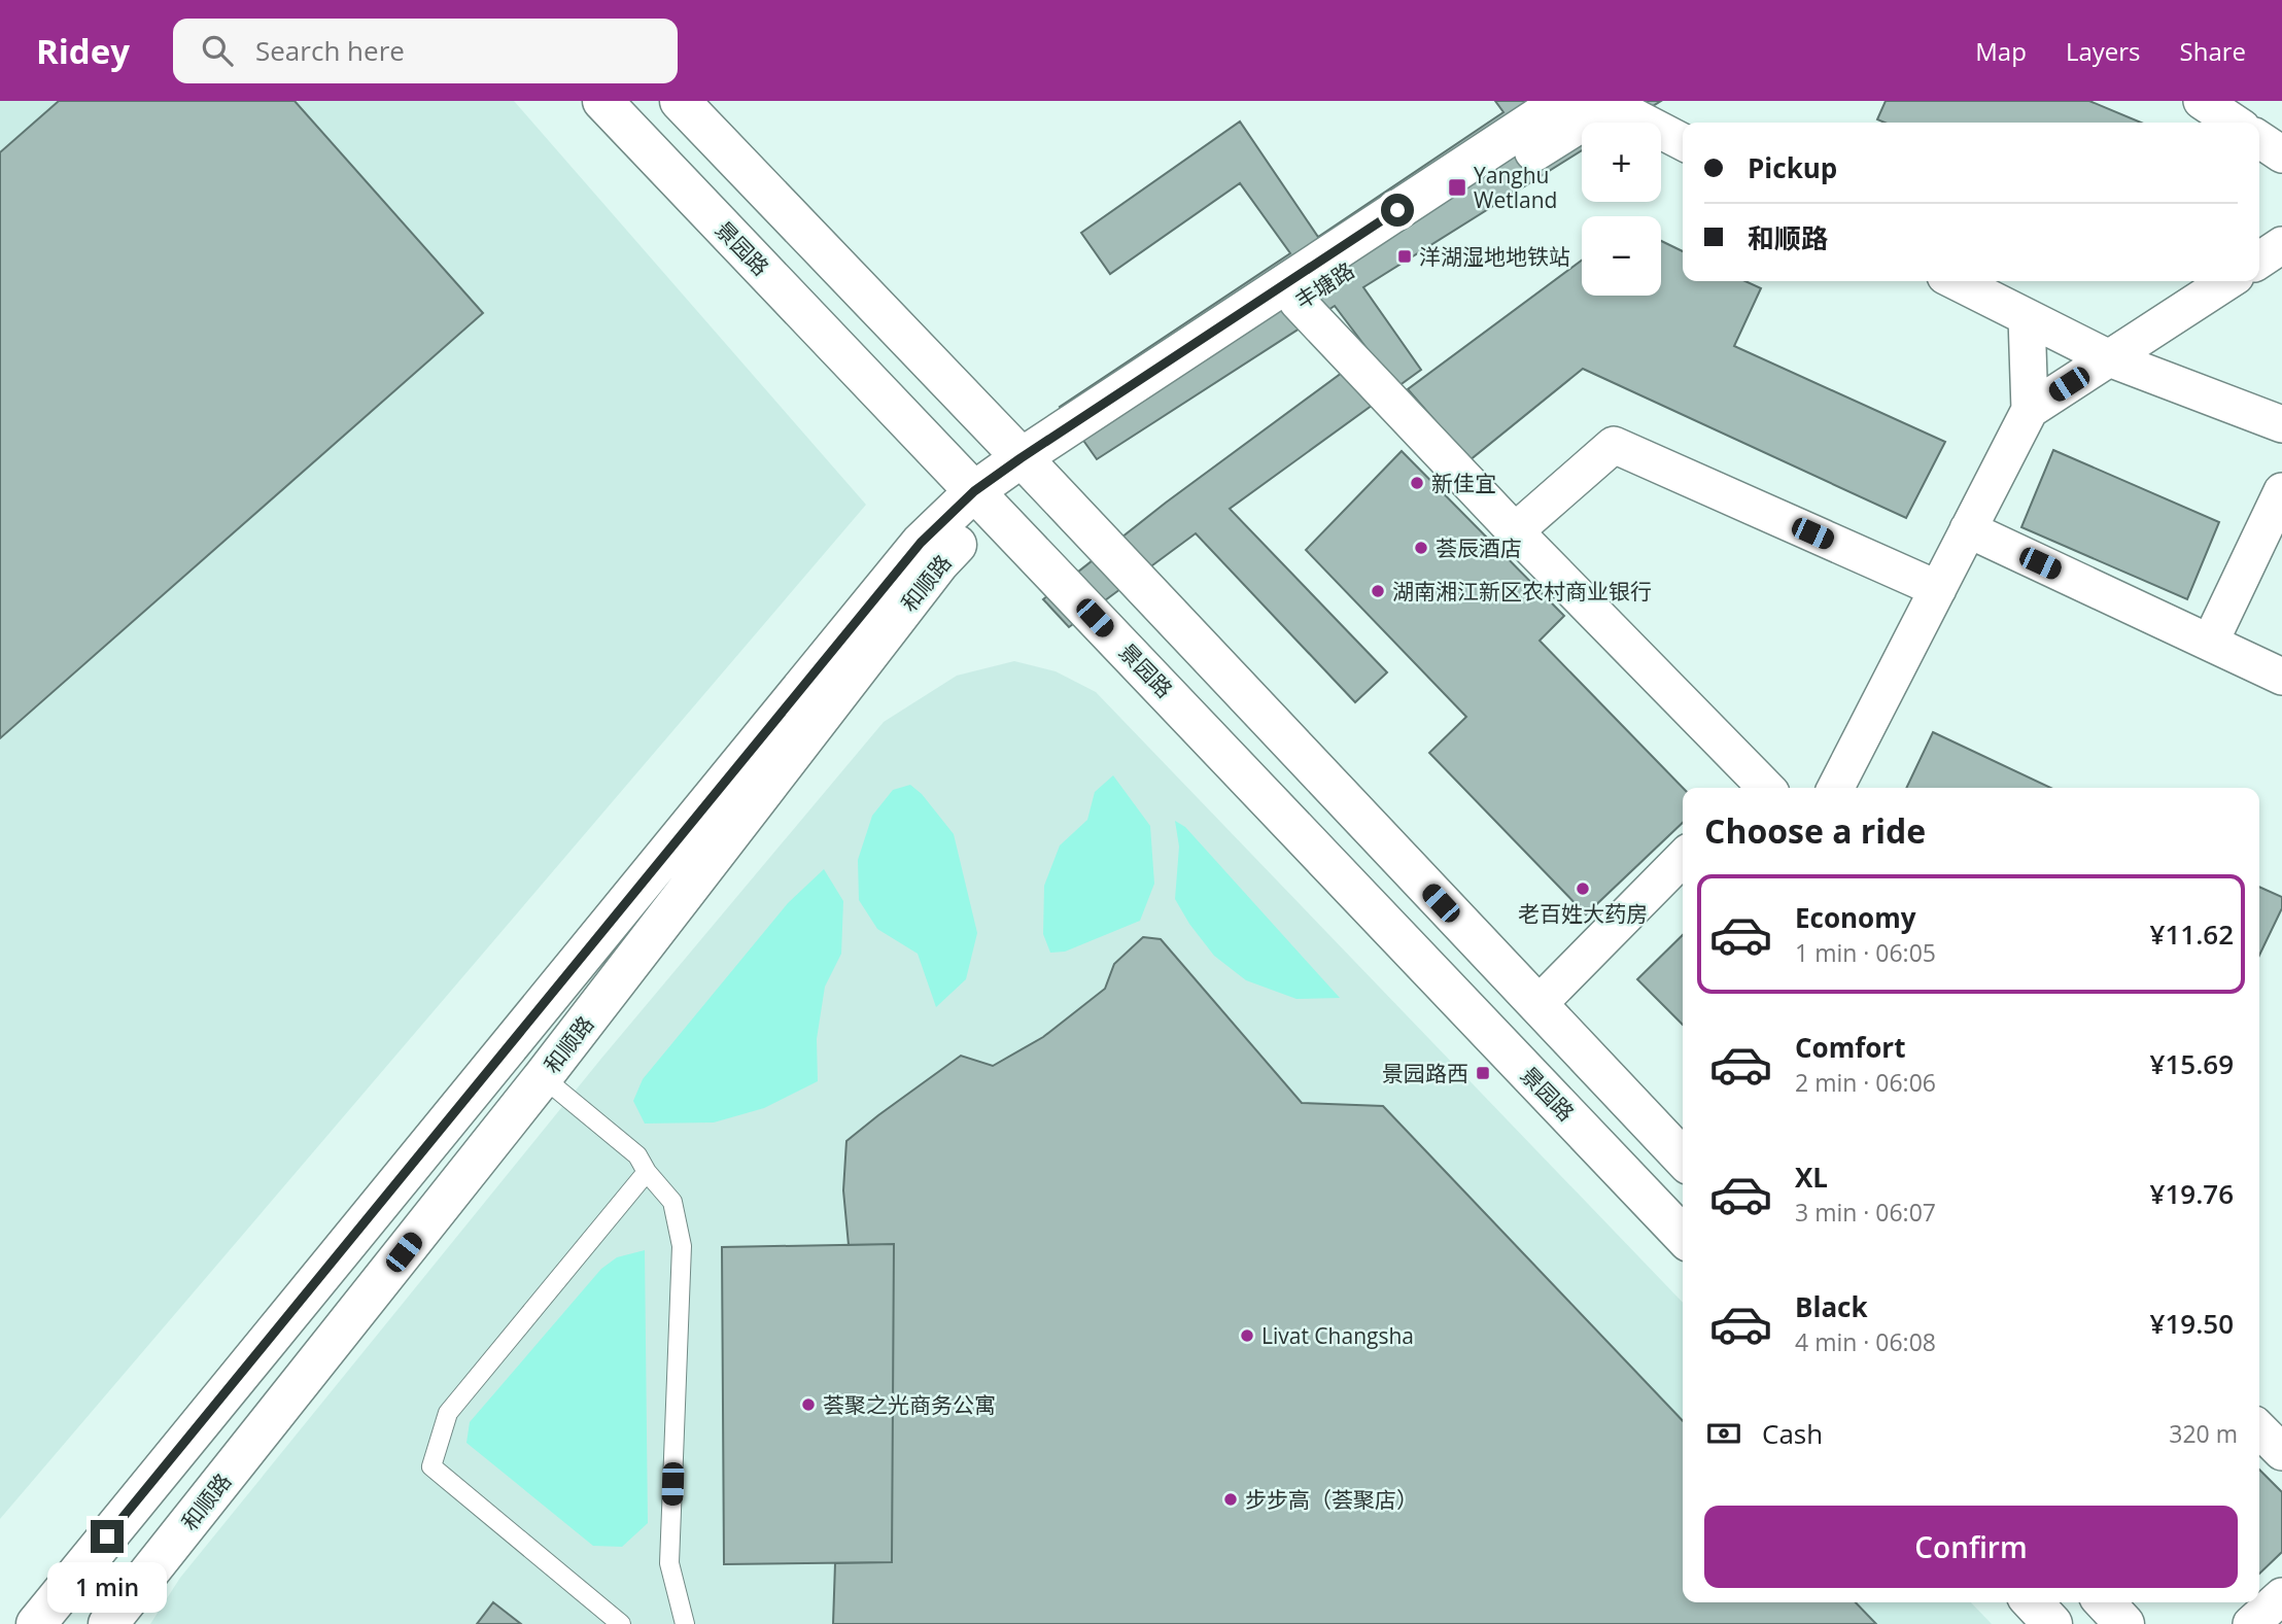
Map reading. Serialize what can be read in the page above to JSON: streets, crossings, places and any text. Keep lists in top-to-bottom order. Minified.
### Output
{"streets":{"main road":["景园路","丰塘路","和顺路"]},"crossings":[["景园路","和顺路"],["丰塘路","和顺路"]],"places":{"transit":["Yanghu Wetland","洋湖湿地地铁站","景园路西"],"other":["新佳宜","荟辰酒店","湖南湘江新区农村商业银行","老百姓大药房","Livat Changsha","荟聚之光商务公寓","步步高（荟聚店）"]},"page":{"header":"Ridey","search":"Search here","nav":["Map","Layers","Share"],"map_buttons":["+","−"],"banner":["Pickup","和顺路"],"heading":"Choose a ride","list":[{"name":"Economy","note":"1 min · 06:05","value":"¥11.62"},{"name":"Comfort","note":"2 min · 06:06","value":"¥15.69"},{"name":"XL","note":"3 min · 06:07","value":"¥19.76"},{"name":"Black","note":"4 min · 06:08","value":"¥19.50"}],"pay":["Cash","320 m"],"buttons":"Confirm","bubble":"1 min"}}
